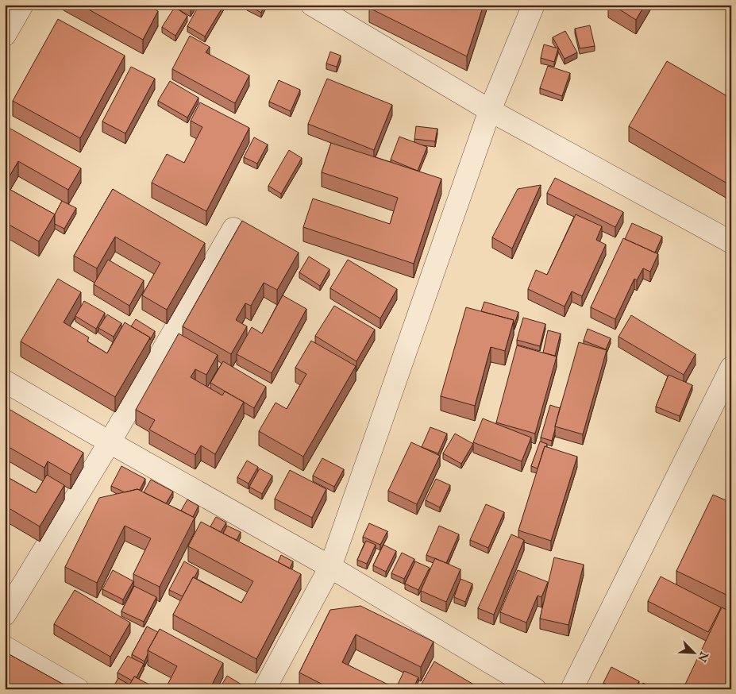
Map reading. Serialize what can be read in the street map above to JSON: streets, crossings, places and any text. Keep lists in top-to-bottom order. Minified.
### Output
{"north":"bottom right"}
